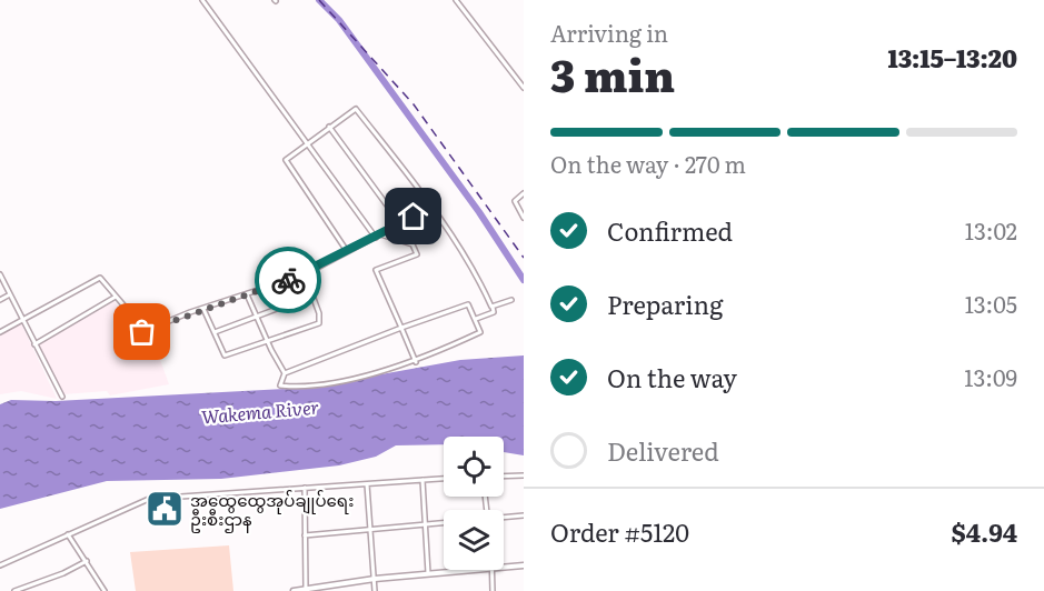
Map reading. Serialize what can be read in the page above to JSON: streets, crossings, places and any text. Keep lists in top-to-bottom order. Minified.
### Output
{"water":["Wakema River"],"places":{"public building":["အထွေထွေအုပ်ချုပ်ရေး ဦးစီးဌာန"]},"page":{"heading":["3 min","Arriving in","13:15–13:20"],"panel":["Order #5120","$4.94"],"bar":"On the way · 270 m","list":[["Confirmed","13:02"],["Preparing","13:05"],["On the way","13:09"],"Delivered"]}}
